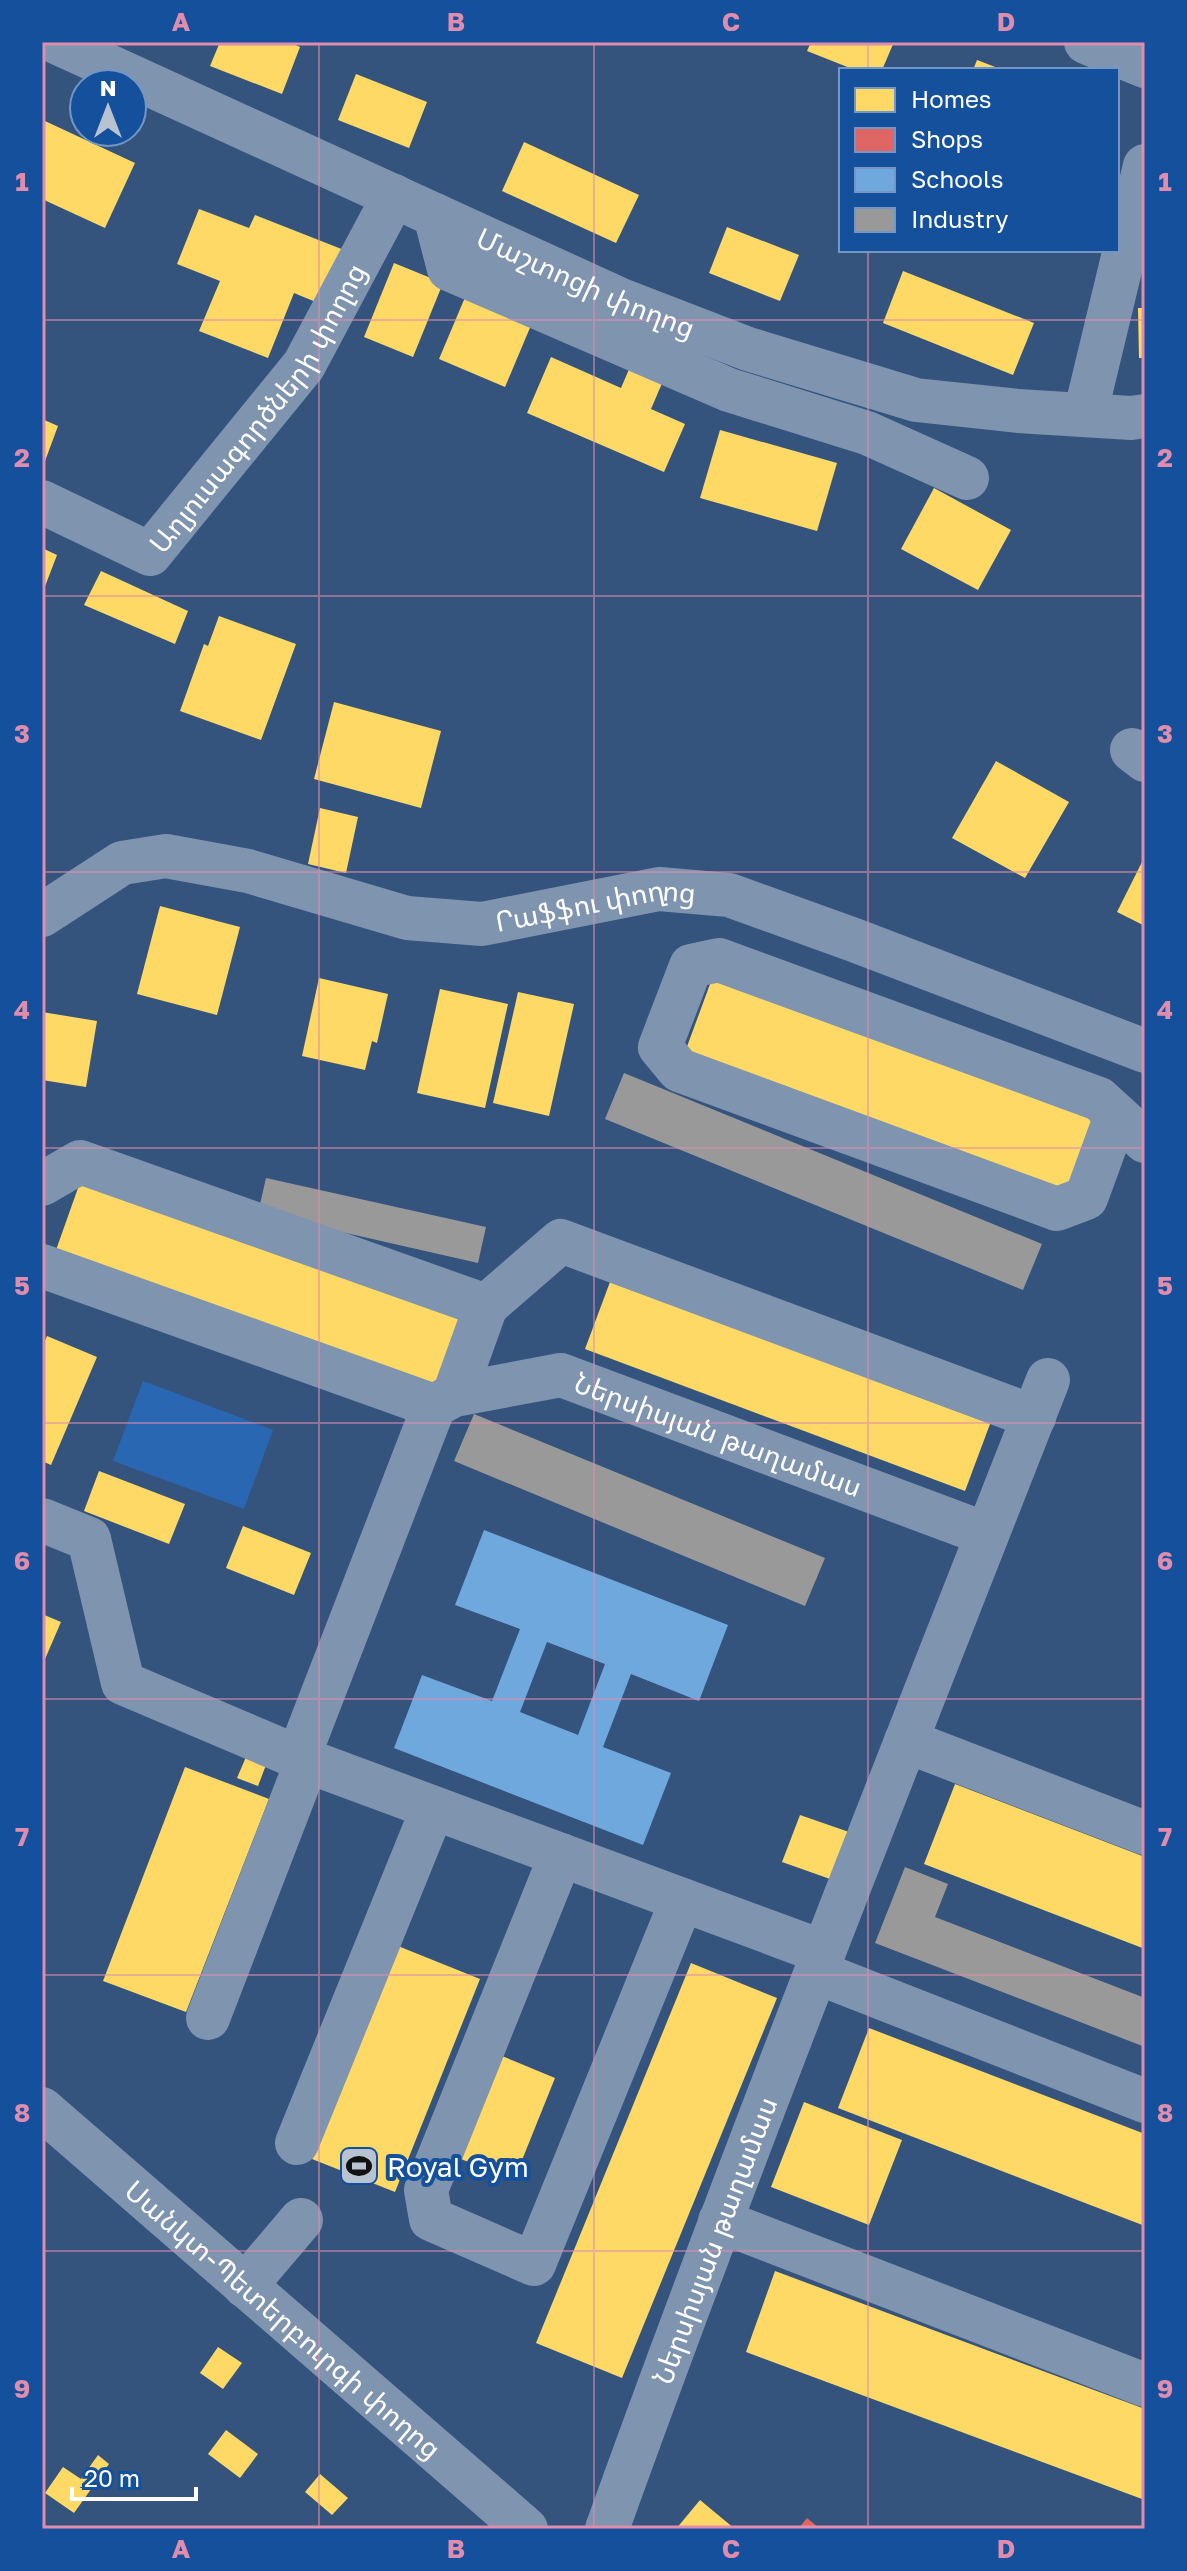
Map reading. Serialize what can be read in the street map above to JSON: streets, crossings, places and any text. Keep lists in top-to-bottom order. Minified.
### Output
{"streets":{"street":["Մաշտոցի փողոց","Աղյուսագործների փողոց","Րաֆֆու փողոց","Ներսիսյան թաղամաս","Սանկտ-Պետերբուրգի փողոց"]},"crossings":[["Մաշտոցի փողոց","Աղյուսագործների փողոց"]],"places":{"sports":["Royal Gym"]},"legend":["Homes","Shops","Schools","Industry"],"scale_bar":"20 m","north":"top","grid":{"columns":["A","B","C","D"],"rows":["1","2","3","4","5","6","7","8","9"]}}
